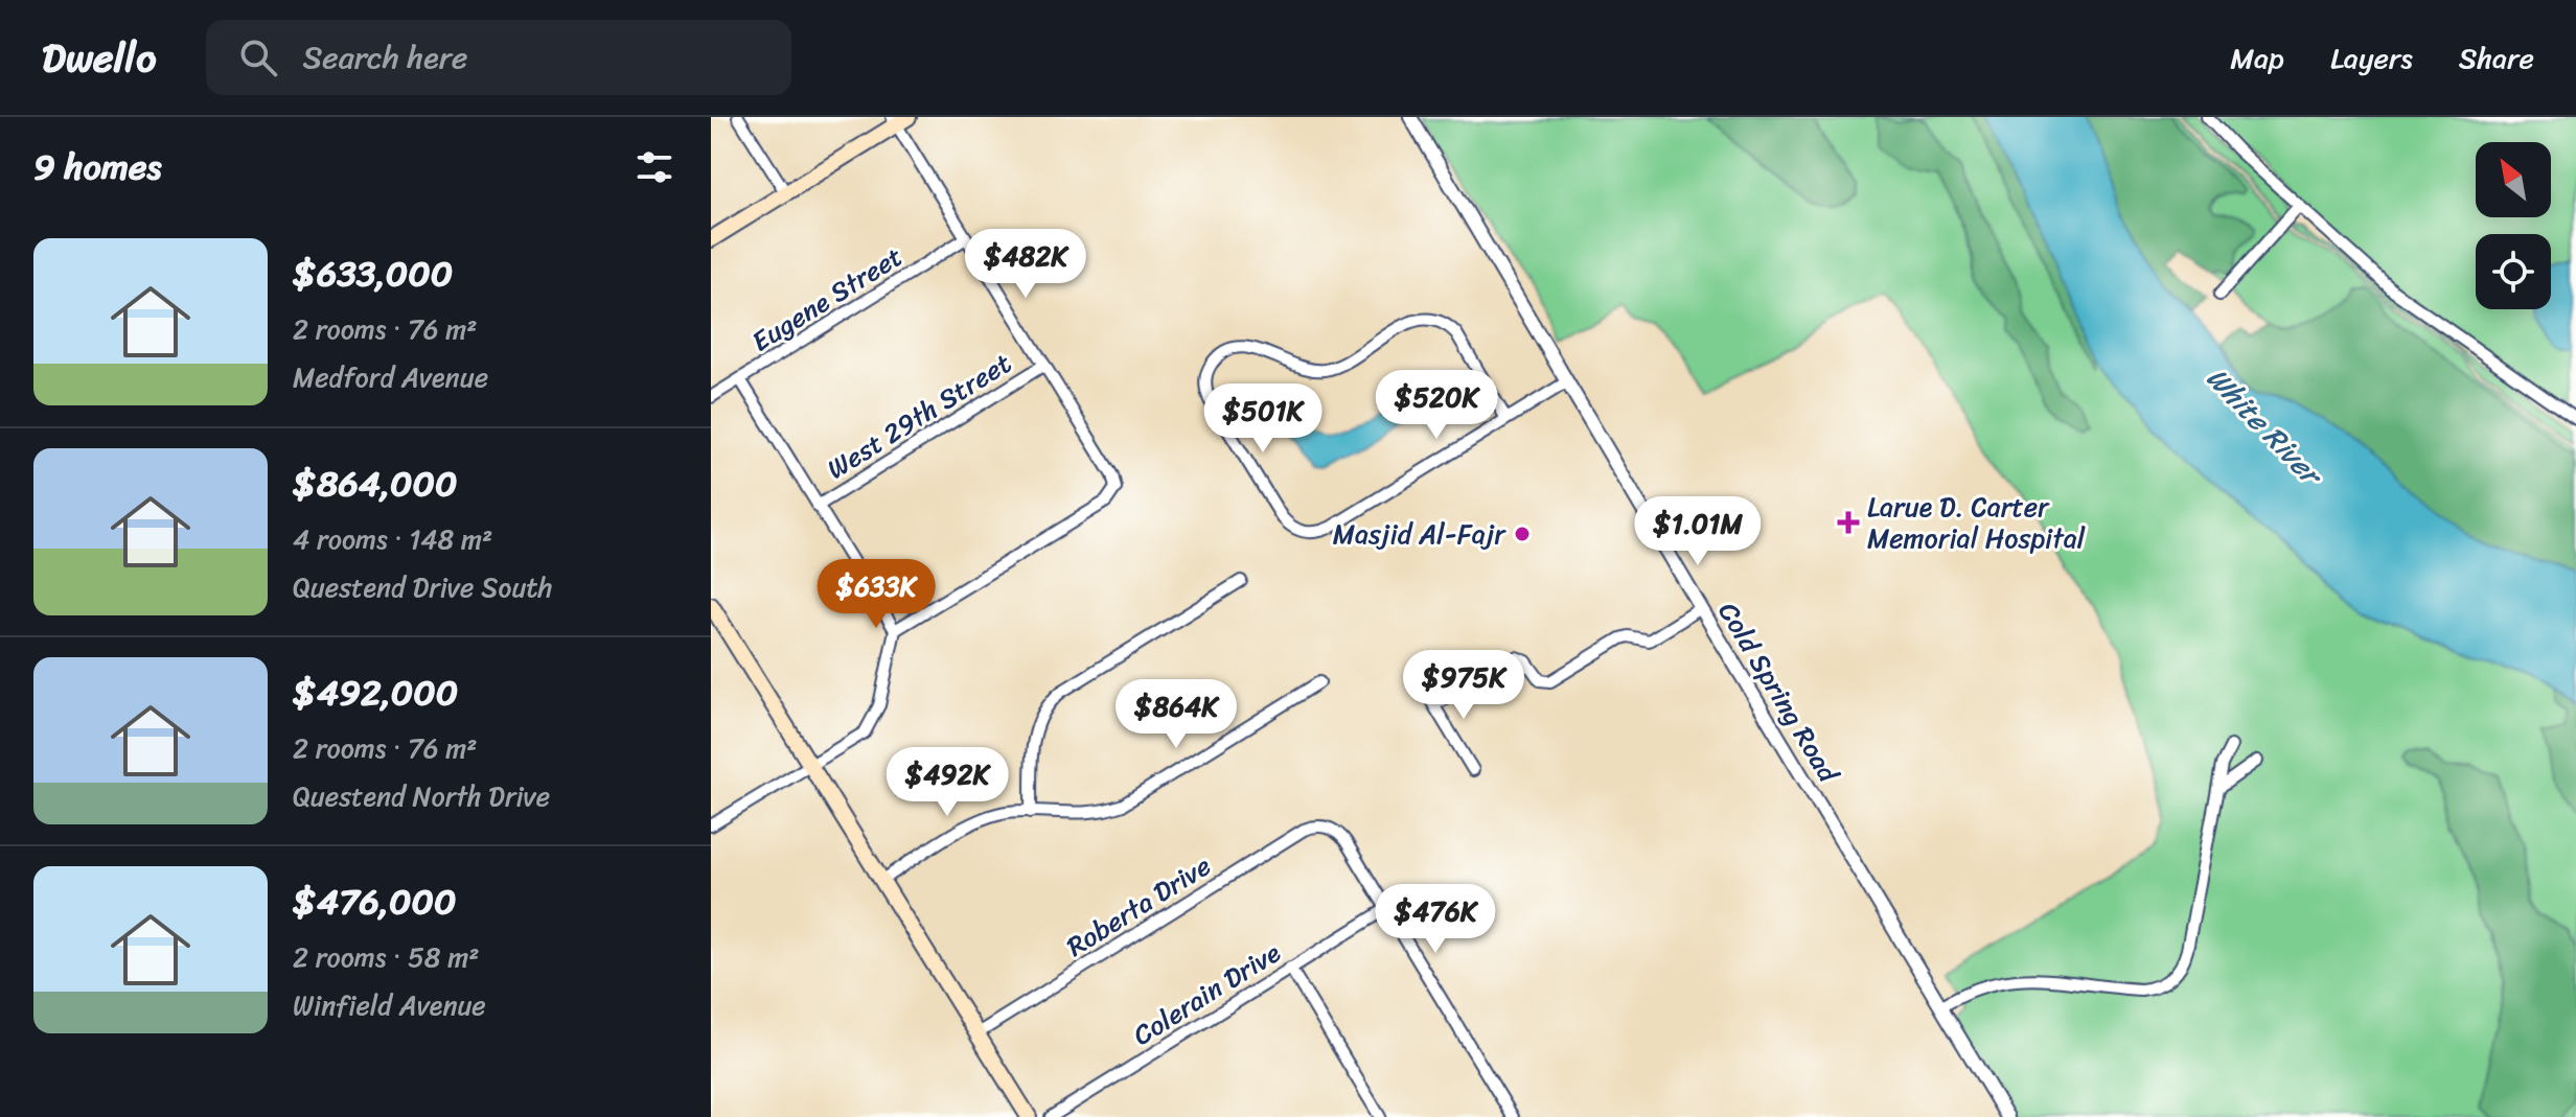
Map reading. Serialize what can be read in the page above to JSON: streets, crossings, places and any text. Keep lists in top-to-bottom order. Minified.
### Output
{"streets":{"street":["Eugene Street","West 29th Street","Cold Spring Road","Roberta Drive","Colerain Drive"]},"crossings":[["Roberta Drive","Colerain Drive"]],"water":["White River"],"places":{"health":["Larue D. Carter Memorial Hospital"],"other":["Masjid Al-Fajr"]},"north":"top left","page":{"header":"Dwello","search":"Search here","nav":["Map","Layers","Share"],"heading":"9 homes","list":[{"name":"$633,000","note":"2 rooms · 76 m² · Medford Avenue"},{"name":"$864,000","note":"4 rooms · 148 m² · Questend Drive South"},{"name":"$492,000","note":"2 rooms · 76 m² · Questend North Drive"},{"name":"$476,000","note":"2 rooms · 58 m² · Winfield Avenue"}],"price":["$482K","$520K","$501K","$1.01M","$633K","$975K","$864K","$492K","$476K"]}}
